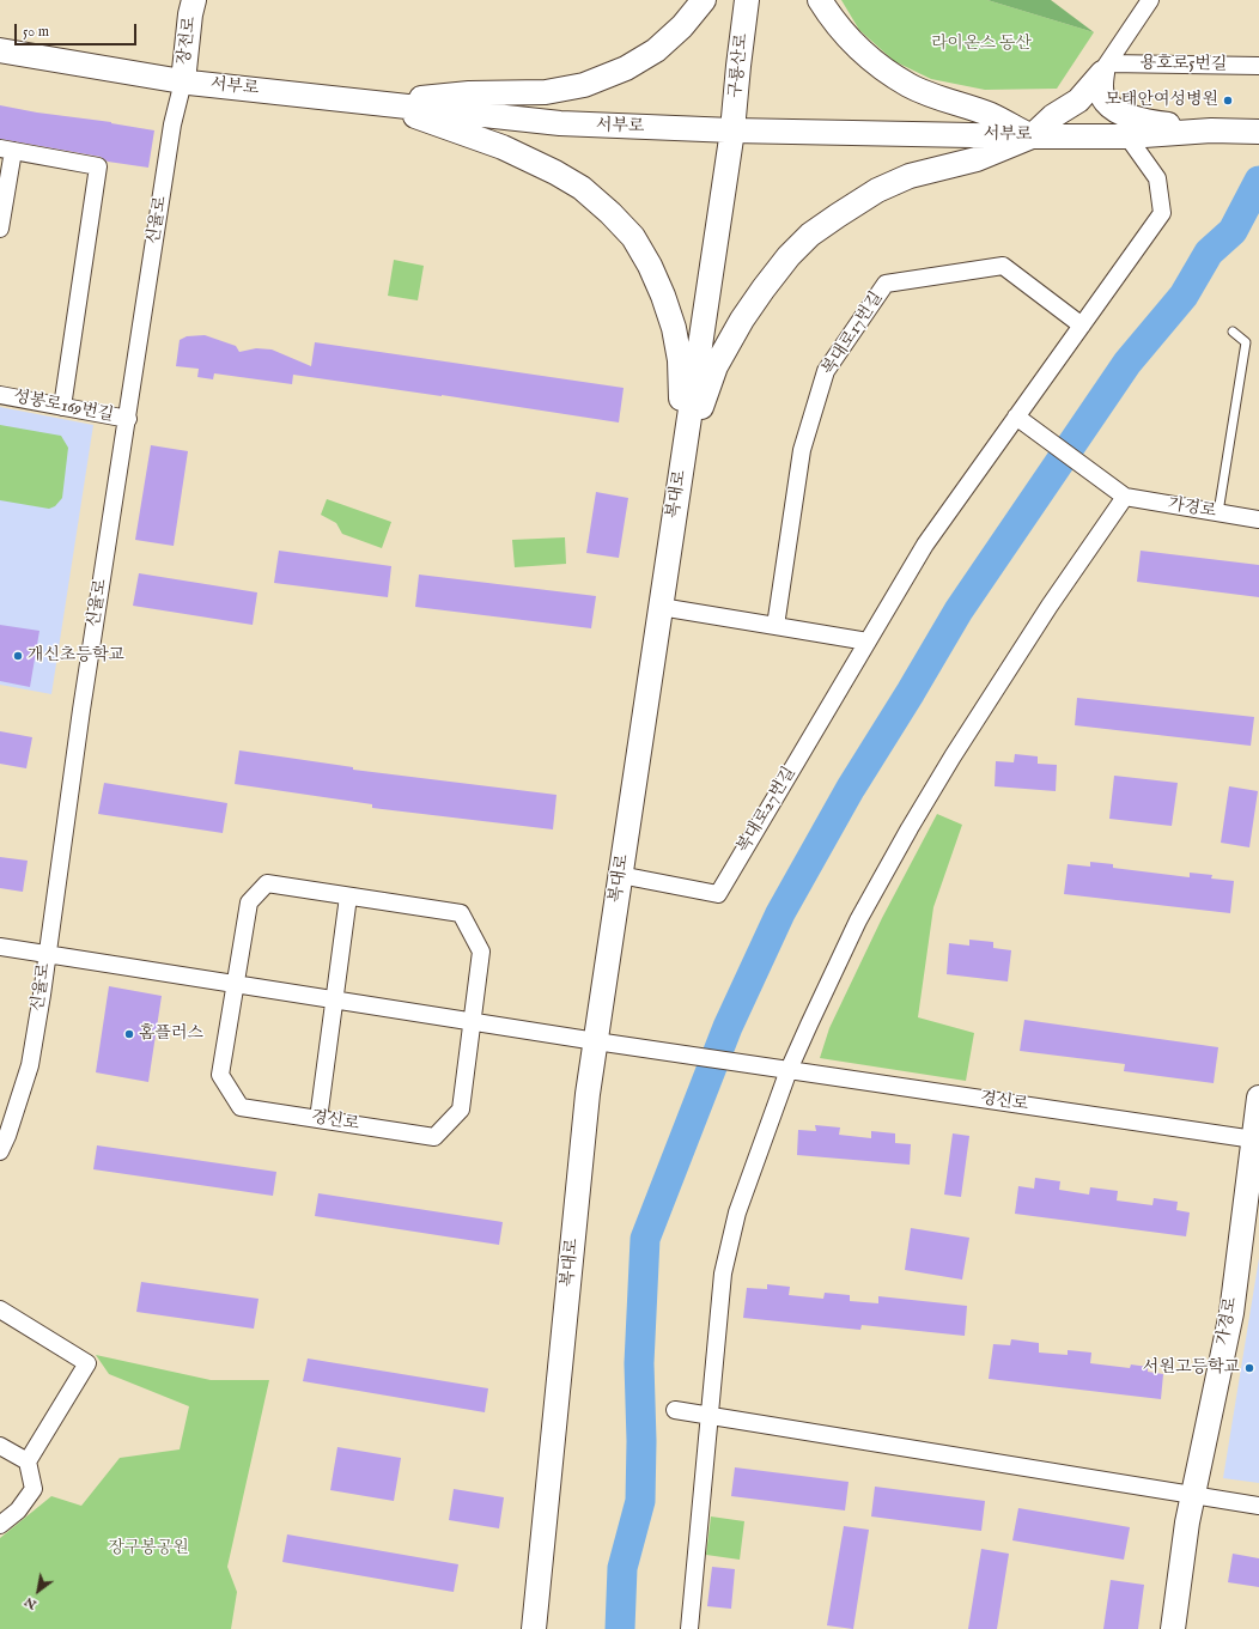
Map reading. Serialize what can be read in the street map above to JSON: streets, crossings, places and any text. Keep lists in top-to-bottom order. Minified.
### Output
{"streets":{"main road":["장전로","구룡산로","서부로","복대로","가경로"],"street":["용호로5번길","신율로","복대로17번길","성봉로169번길","복대로27번길","경신로"]},"crossings":[["장전로","서부로"],["장전로","신율로"],["구룡산로","서부로"],["구룡산로","복대로"],["서부로","신율로"],["서부로","복대로"],["신율로","성봉로169번길"],["복대로","복대로27번길"],["복대로","경신로"],["가경로","경신로"]],"parks":["라이온스 동산","장구봉공원"],"places":["모태안여성병원","개신초등학교","홈플러스","서원고등학교"],"scale_bar":"50 m","north":"bottom left"}
